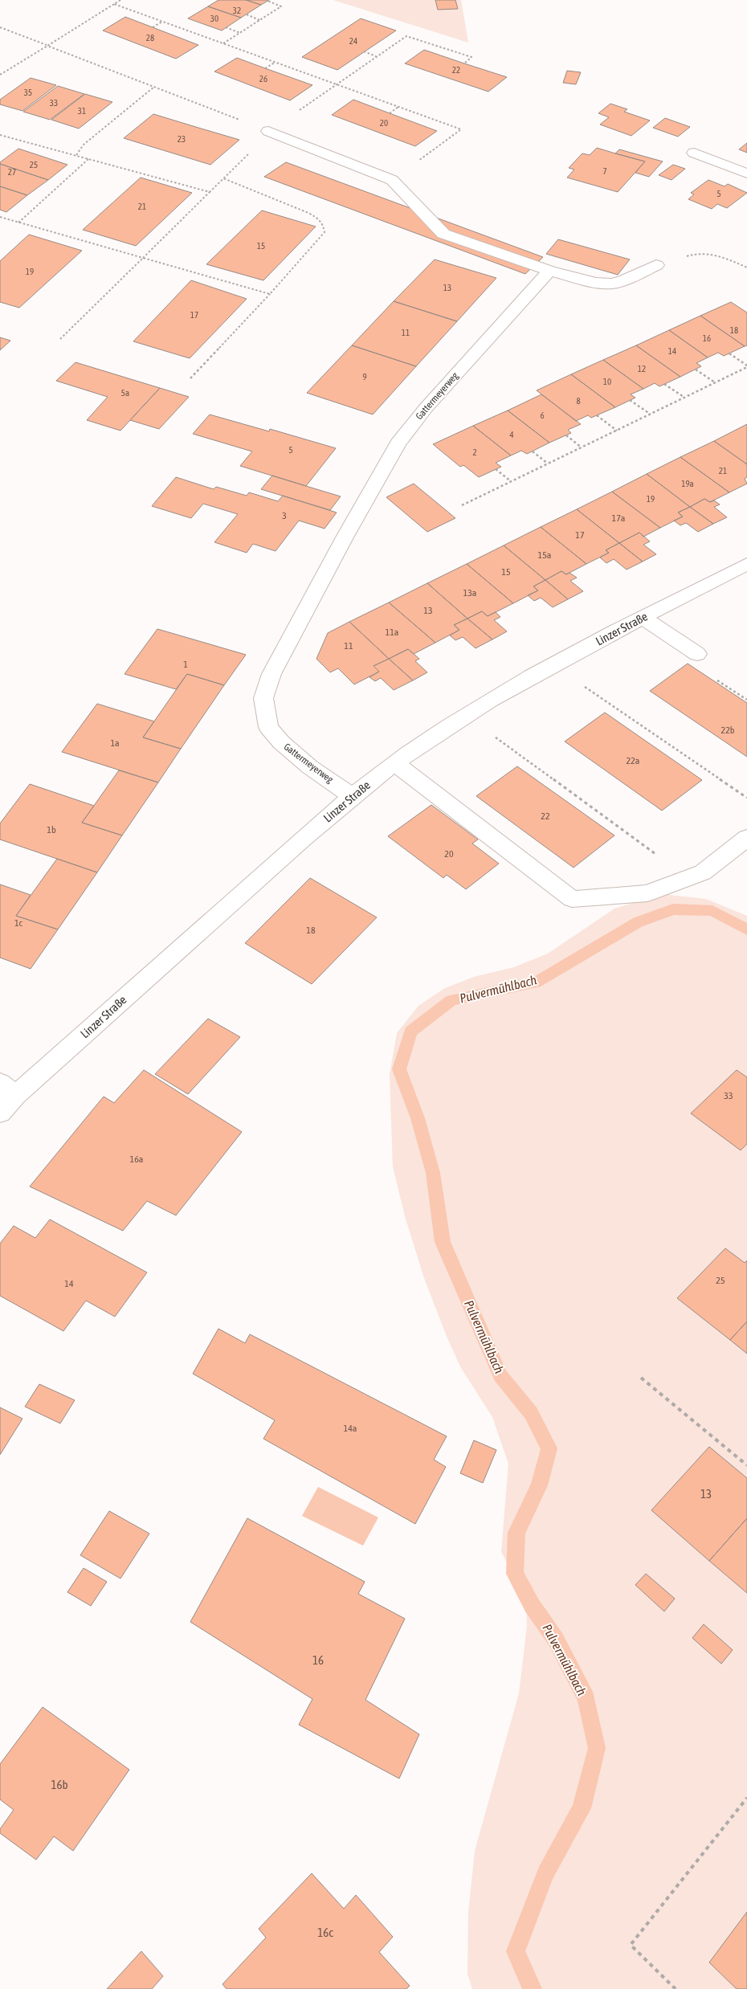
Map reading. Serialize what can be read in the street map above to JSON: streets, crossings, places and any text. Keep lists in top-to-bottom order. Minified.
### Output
{"streets":{"street":["Gattermeyerweg","Linzer Straße"]},"crossings":[["Gattermeyerweg","Linzer Straße"]],"water":["Pulvermühlbach"],"house_numbers":["32","30","28","24","22","26","35","33","31","20","23","25","7","27","5","21","15","19","13","17","18","11","16","14","12","9","10","5a","8","6","4","5","2","21","19a","19","3","17a","17","15a","15","13a","13","11a","11","1","22b","1a","22a","22","1b","20","1c","18","33","16a","25","14","14a","13","16","16b","16c"]}
